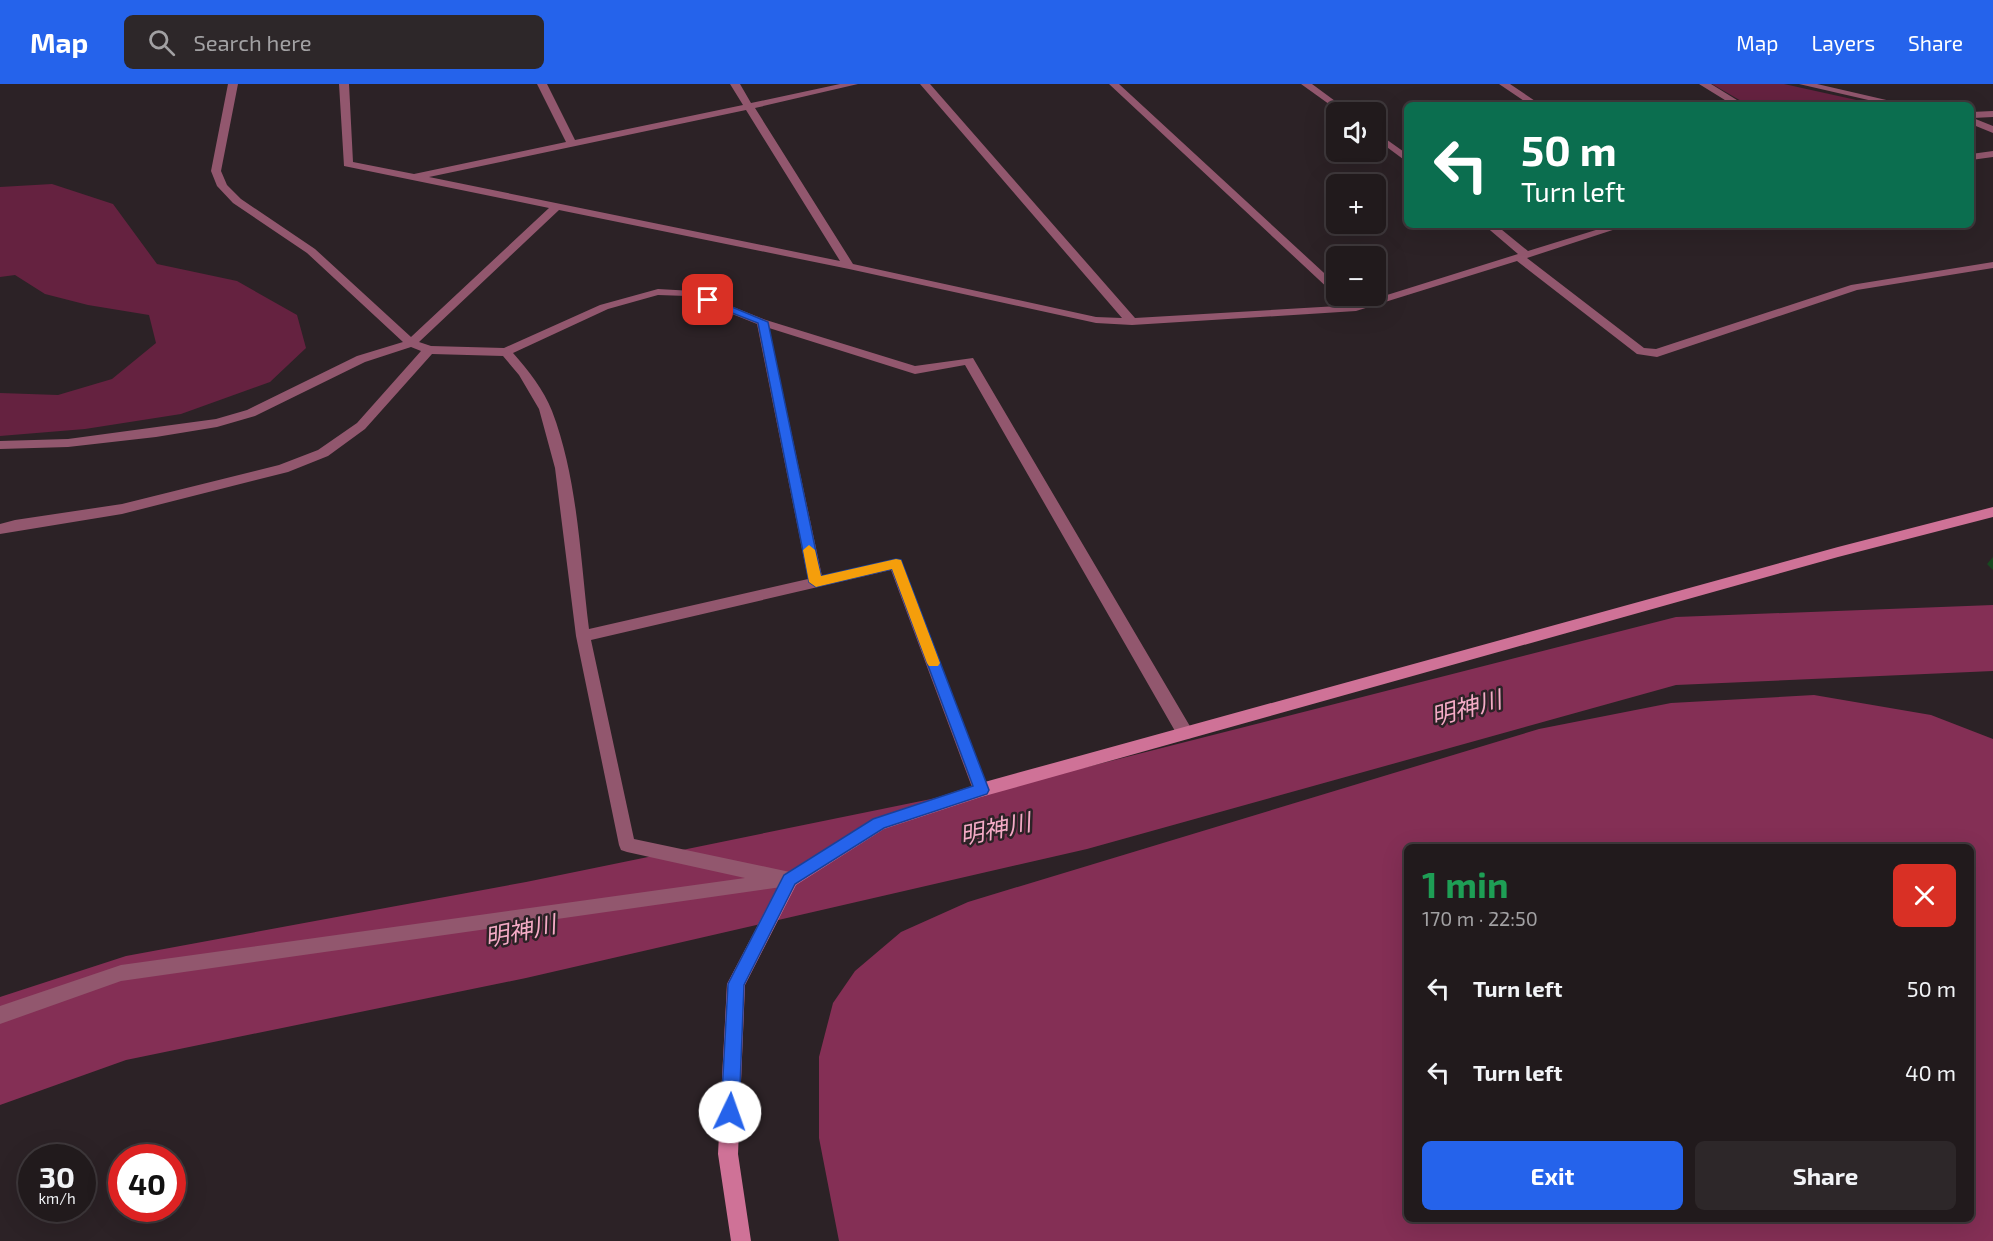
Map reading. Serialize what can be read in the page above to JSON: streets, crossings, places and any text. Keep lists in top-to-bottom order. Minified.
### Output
{"water":["明神川"],"page":{"header":"Map","search":"Search here","nav":["Map","Layers","Share"],"map_buttons":["+","−"],"turn":["50 m","Turn left"],"heading":["1 min","170 m · 22:50"],"list":[{"name":"Turn left","value":"50 m"},{"name":"Turn left","value":"40 m"}],"buttons":["Exit","Share"],"speed":"30 km/h","limit":"40"}}
